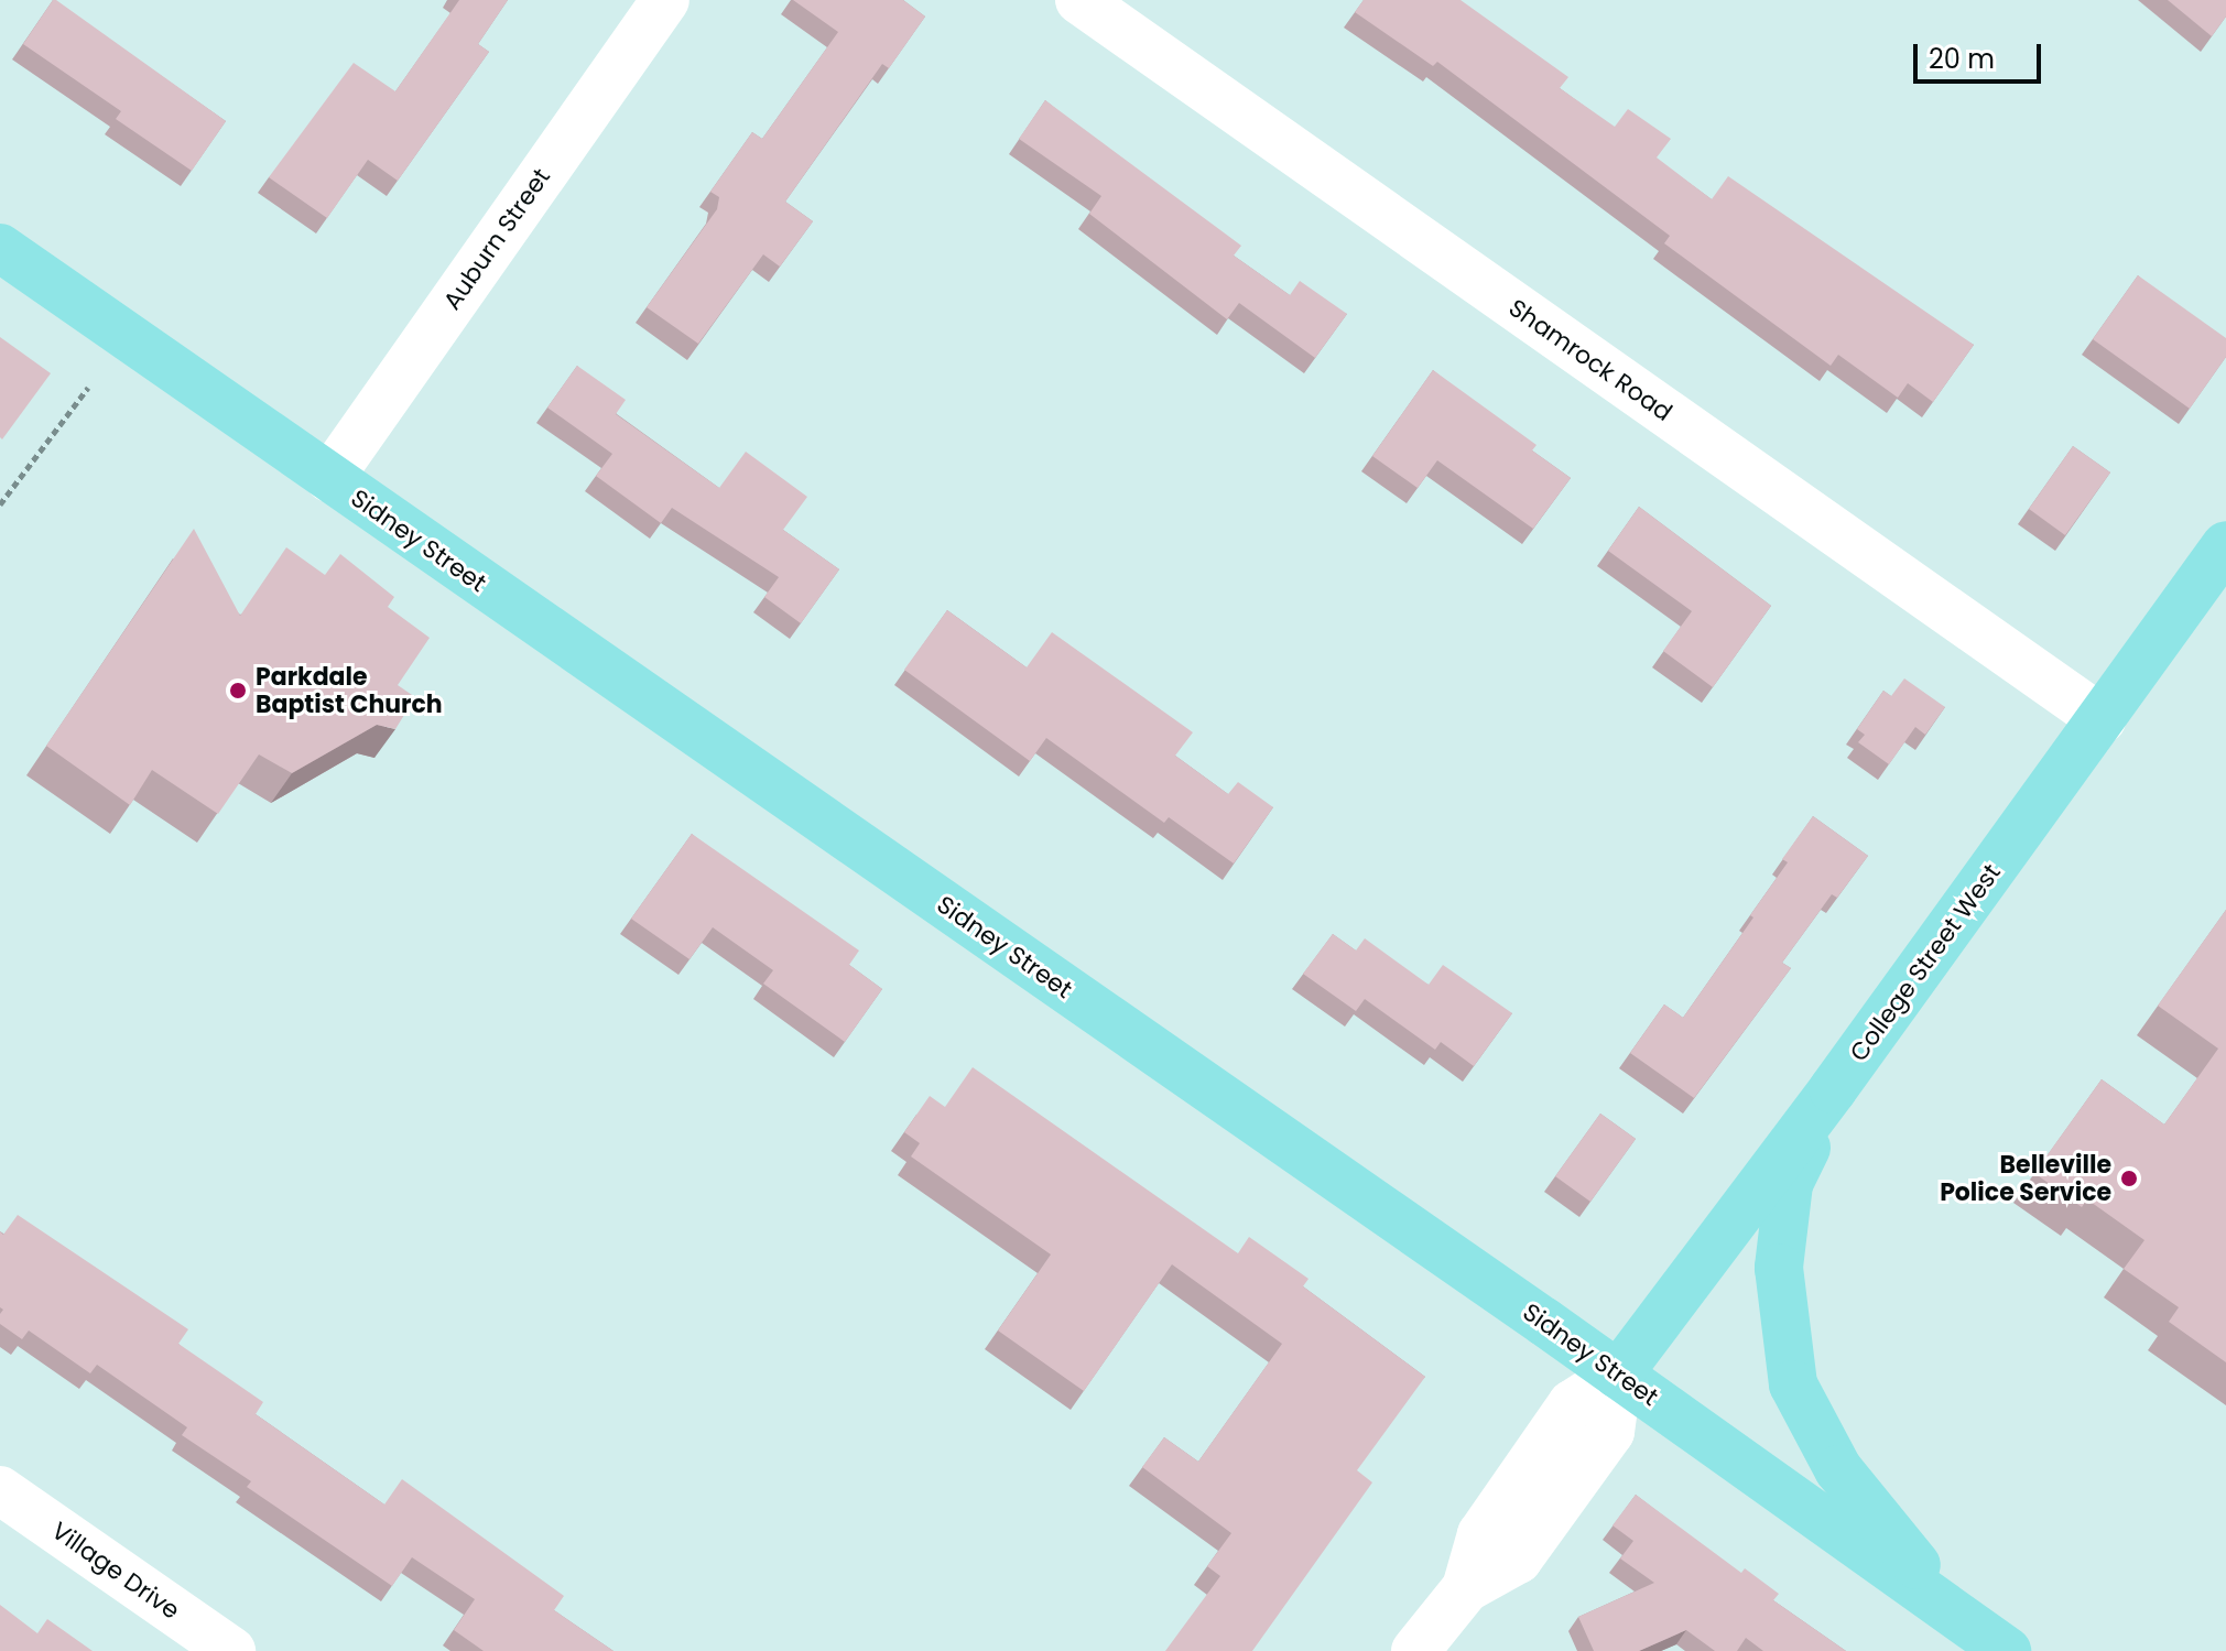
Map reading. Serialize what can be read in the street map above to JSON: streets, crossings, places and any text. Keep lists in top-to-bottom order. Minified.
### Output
{"streets":{"main road":["Sidney Street","College Street West"],"street":["Auburn Street","Shamrock Road","Village Drive"]},"crossings":[["Auburn Street","Sidney Street"],["Shamrock Road","College Street West"],["Sidney Street","College Street West"]],"places":["Parkdale Baptist Church","Belleville Police Service"],"scale_bar":"20 m"}
